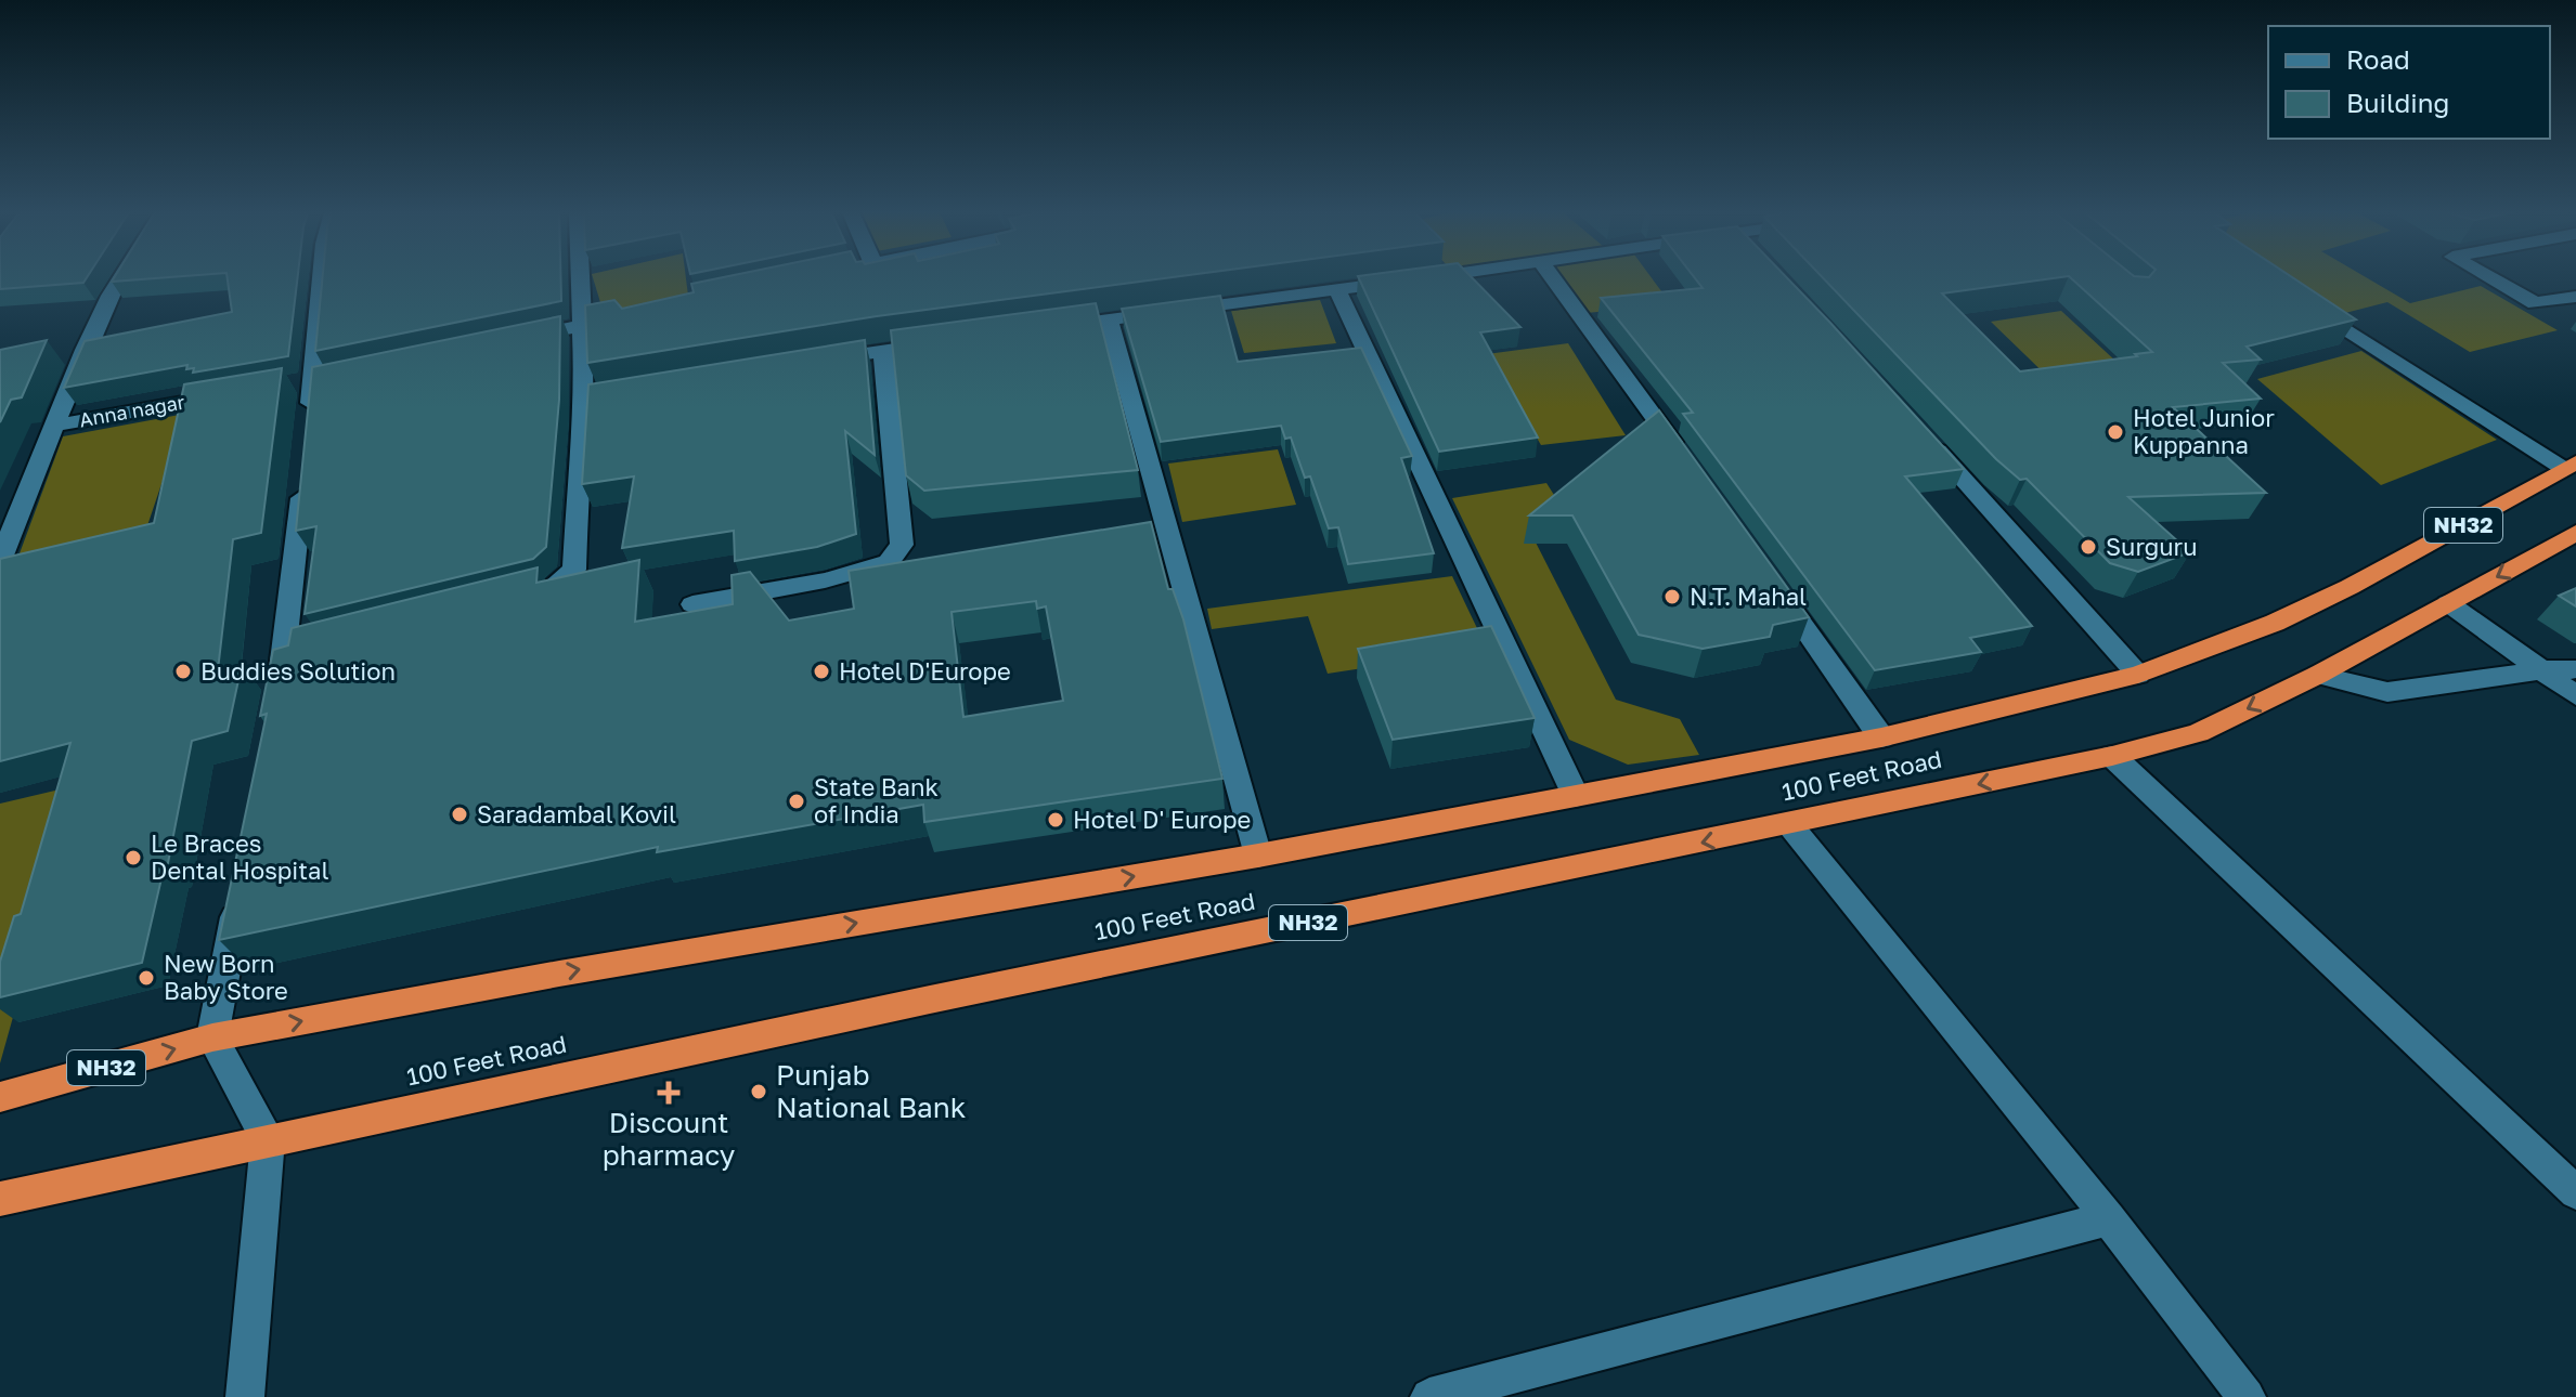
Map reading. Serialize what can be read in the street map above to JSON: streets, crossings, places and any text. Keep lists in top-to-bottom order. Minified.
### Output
{"streets":{"highway":["NH32","100 Feet Road"],"street":["Anna nagar"]},"places":{"other":["Hotel Junior Kuppanna","Surguru","N.T. Mahal","Buddies Solution","Hotel D'Europe","State Bank of India","Saradambal Kovil","Hotel D' Europe","Le Braces Dental Hospital","New Born Baby Store","Punjab National Bank"],"health":["Discount pharmacy"]},"legend":["Road","Building"]}
